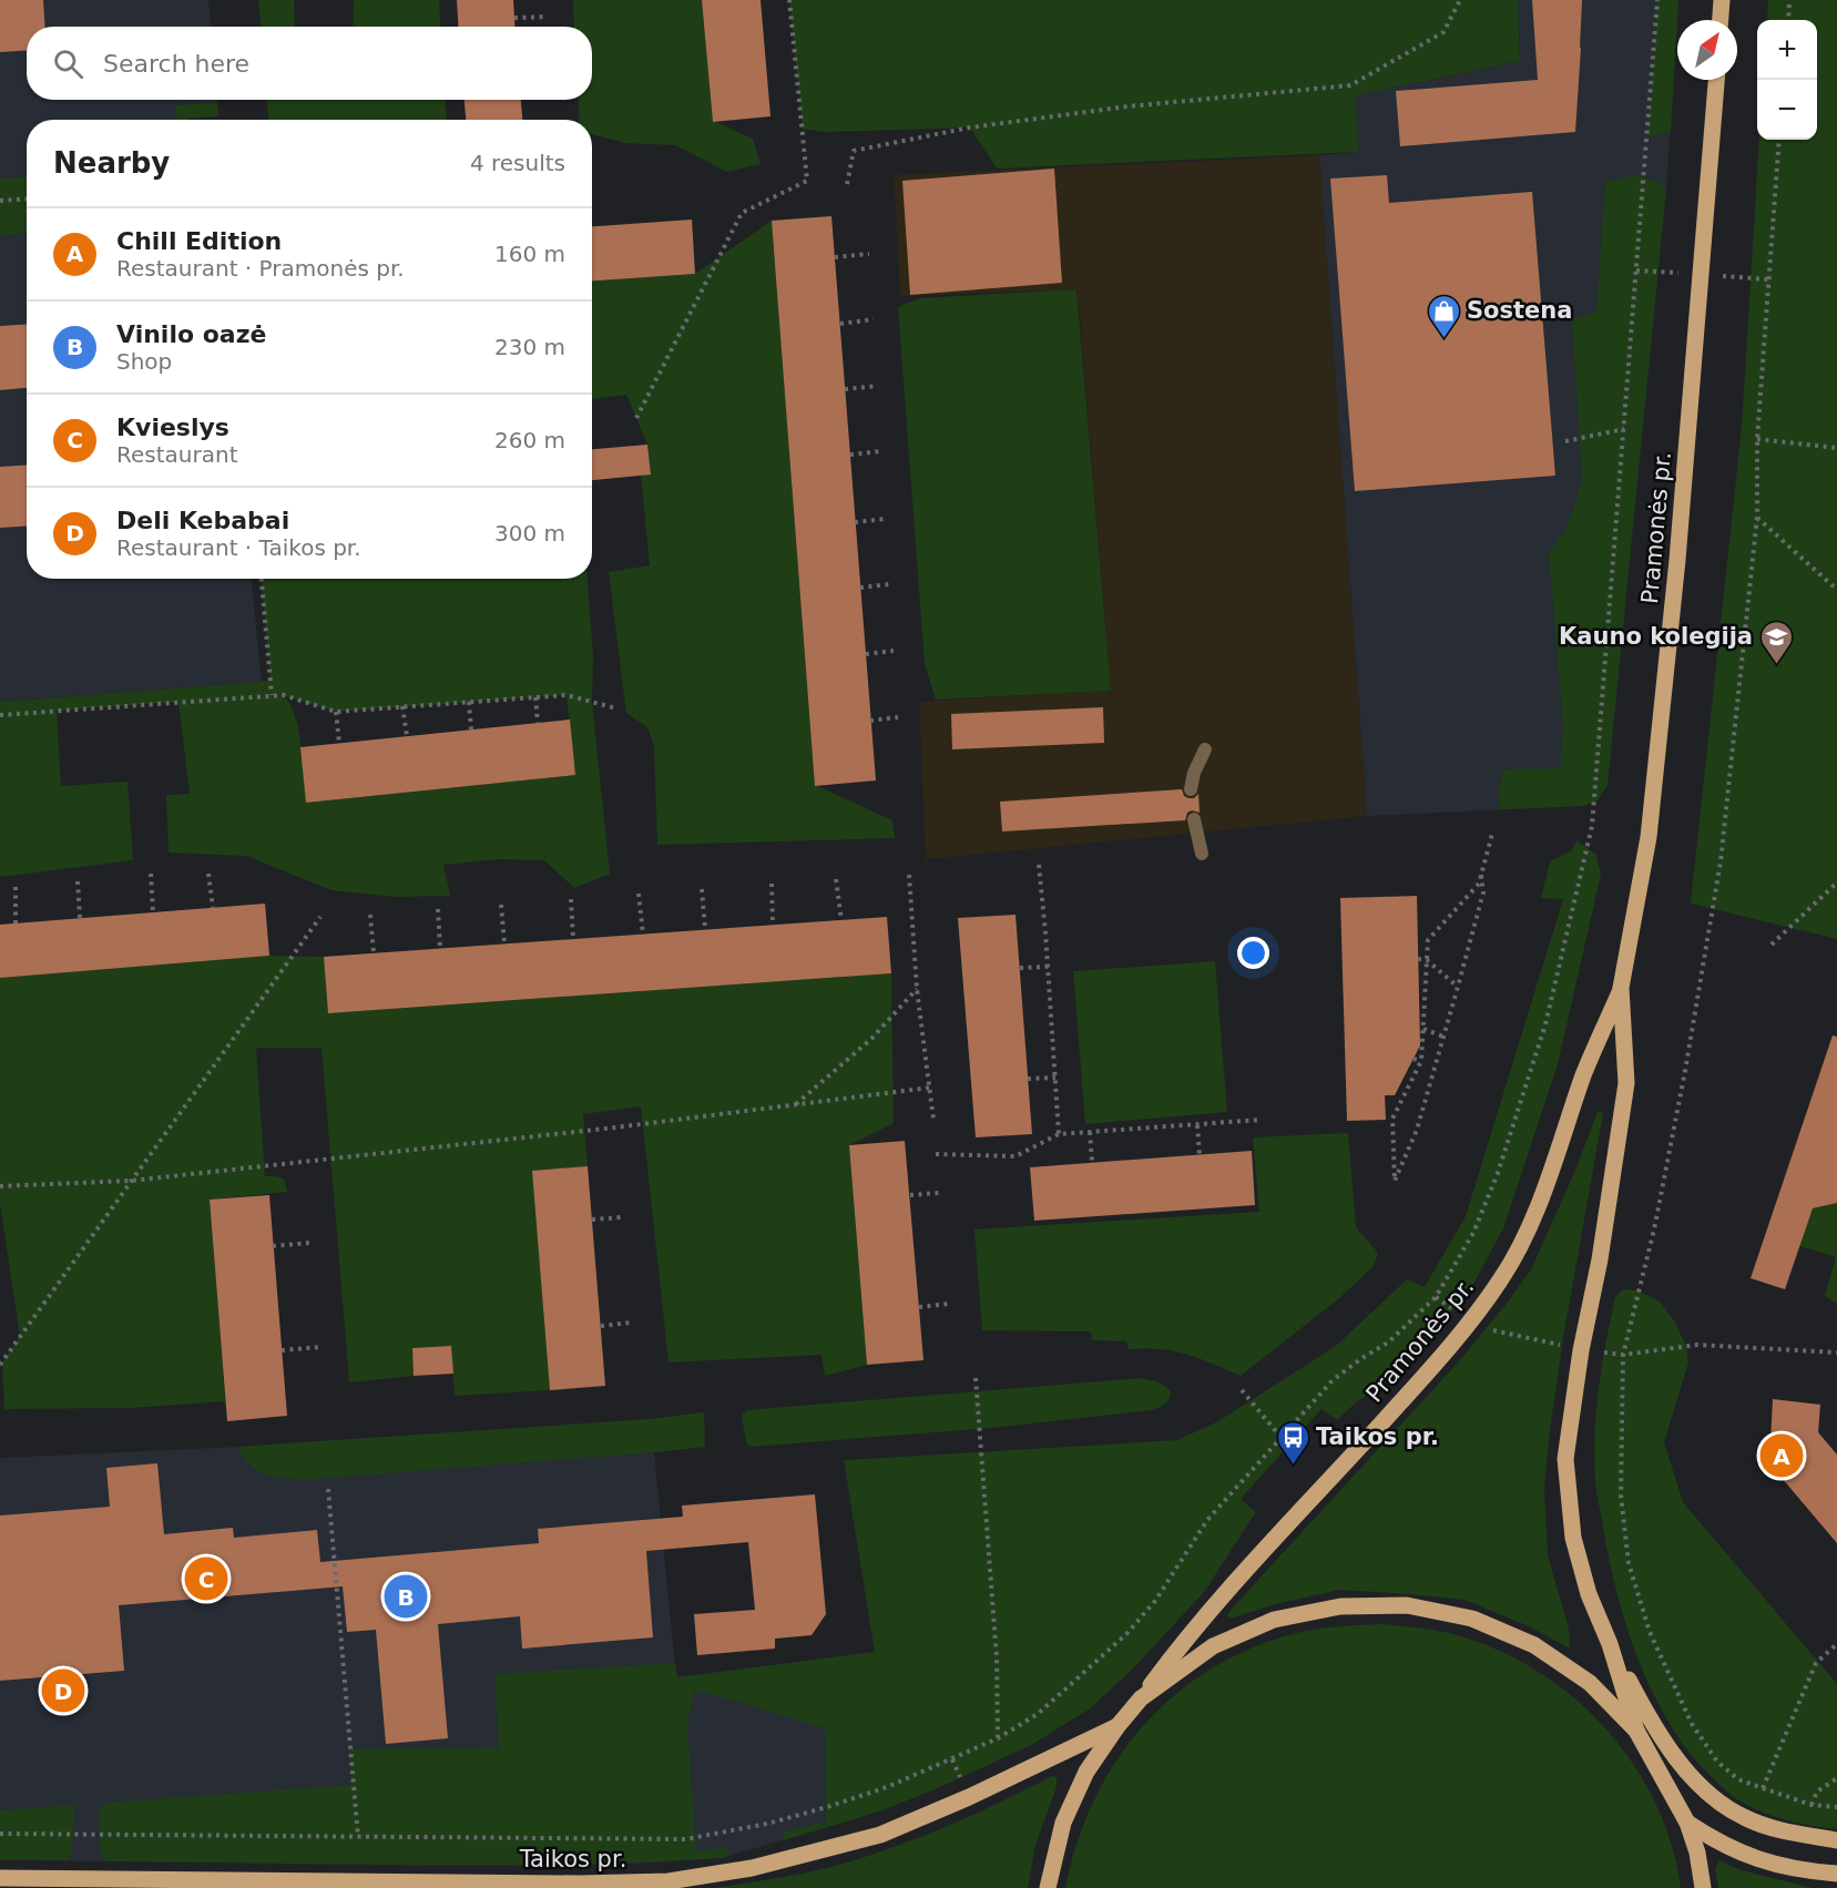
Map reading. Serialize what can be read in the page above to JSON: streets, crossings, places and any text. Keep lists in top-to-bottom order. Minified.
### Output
{"streets":{"main road":["Pramonės pr.","Taikos pr."]},"places":{"shop":["Sostena"],"school or university":["Kauno kolegija"],"bus stop":["Taikos pr."]},"north":"top right","page":{"map_buttons":["+","−"],"search":"Search here","heading":["Nearby","4 results"],"list":[{"mark":"A","name":"Chill Edition","note":"Restaurant · Pramonės pr.","value":"160 m"},{"mark":"B","name":"Vinilo oazė","note":"Shop","value":"230 m"},{"mark":"C","name":"Kvieslys","note":"Restaurant","value":"260 m"},{"mark":"D","name":"Deli Kebabai","note":"Restaurant · Taikos pr.","value":"300 m"}],"pins":["A","C","B","D"]}}
